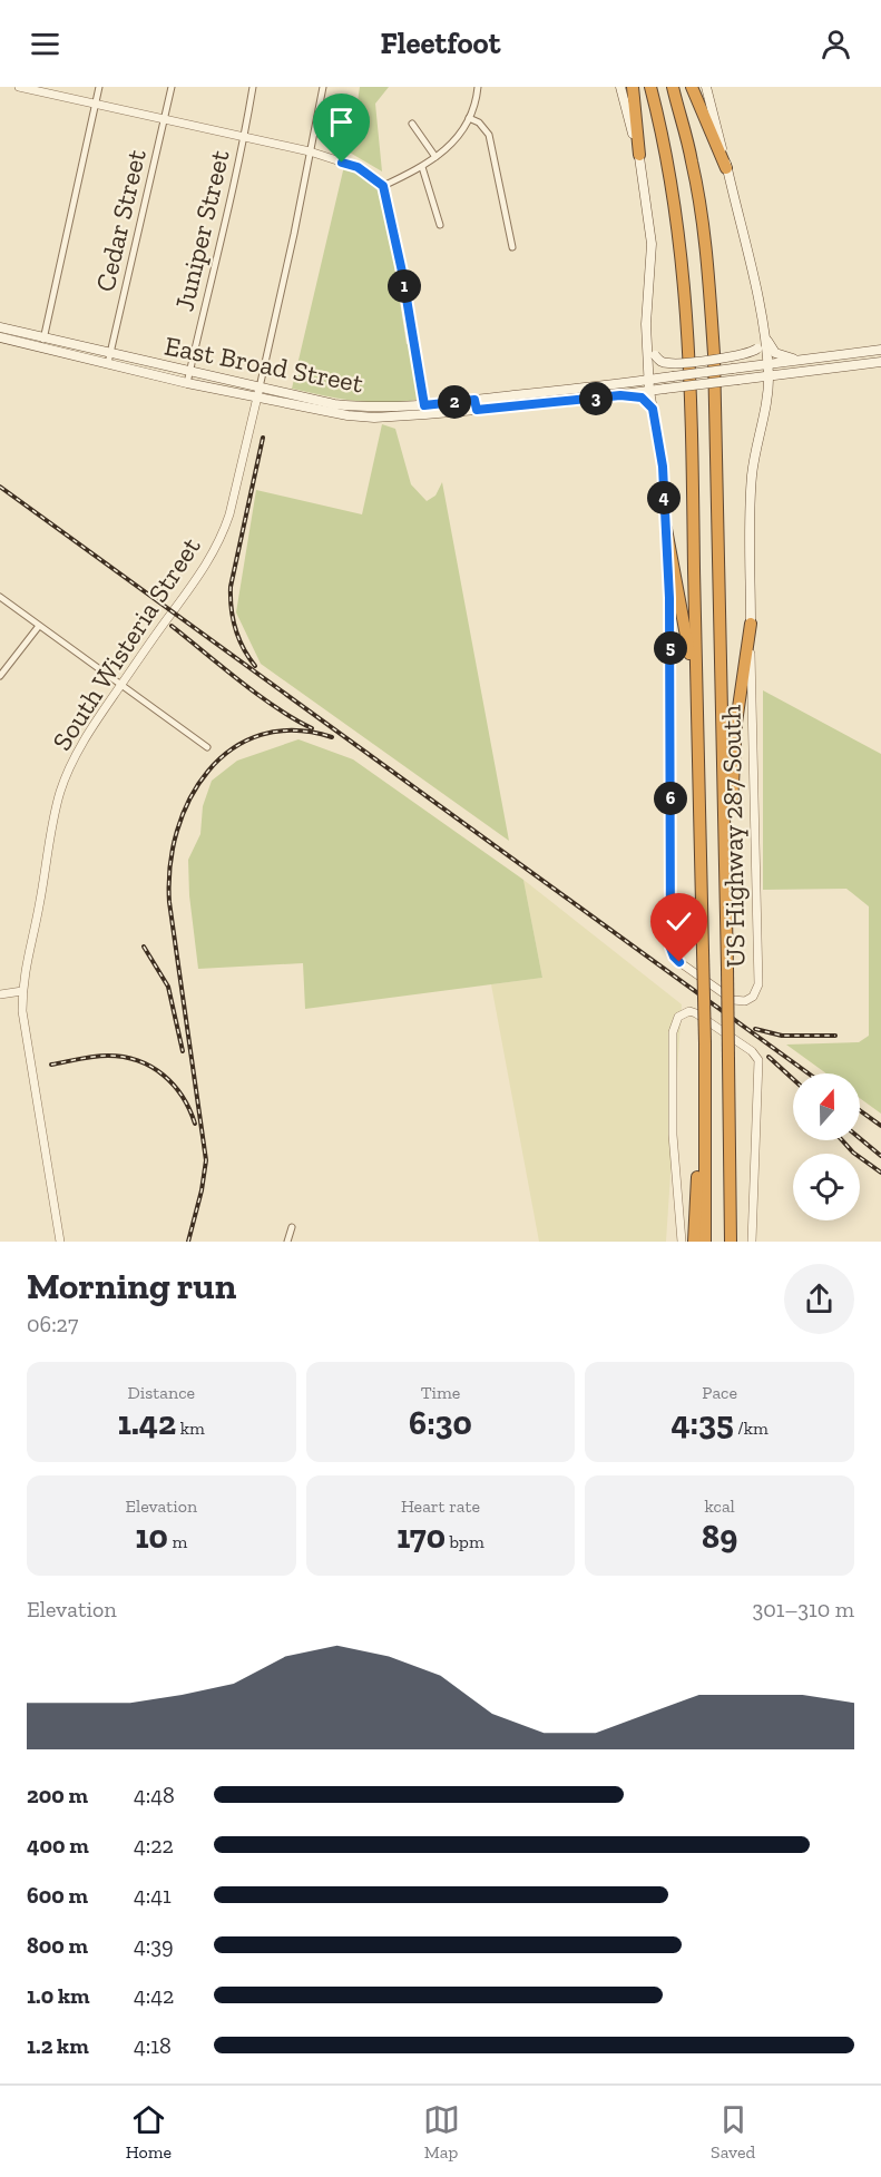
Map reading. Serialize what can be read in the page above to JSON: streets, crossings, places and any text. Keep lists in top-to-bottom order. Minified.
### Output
{"streets":{"main road":["East Broad Street","US Highway 287 South"],"street":["Cedar Street","Juniper Street","South Wisteria Street"]},"crossings":[["Cedar Street","East Broad Street"],["Juniper Street","East Broad Street"],["East Broad Street","South Wisteria Street"],["East Broad Street","US Highway 287 South"]],"north":"top","page":{"header":"Fleetfoot","pins":["1","3","2","4","5","6"],"heading":["Morning run","06:27"],"stats":[["Distance","1.42 km"],["Time","6:30"],["Pace","4:35 /km"],["Elevation","10 m"],["Heart rate","170 bpm"],["kcal","89"]],"chart":["Elevation","301–310 m"],"list":[{"name":"200 m","note":"4:48"},{"name":"400 m","note":"4:22"},{"name":"600 m","note":"4:41"},{"name":"800 m","note":"4:39"},{"name":"1.0 km","note":"4:42"},{"name":"1.2 km","note":"4:18"}],"tabs":["Home","Map","Saved"]}}
